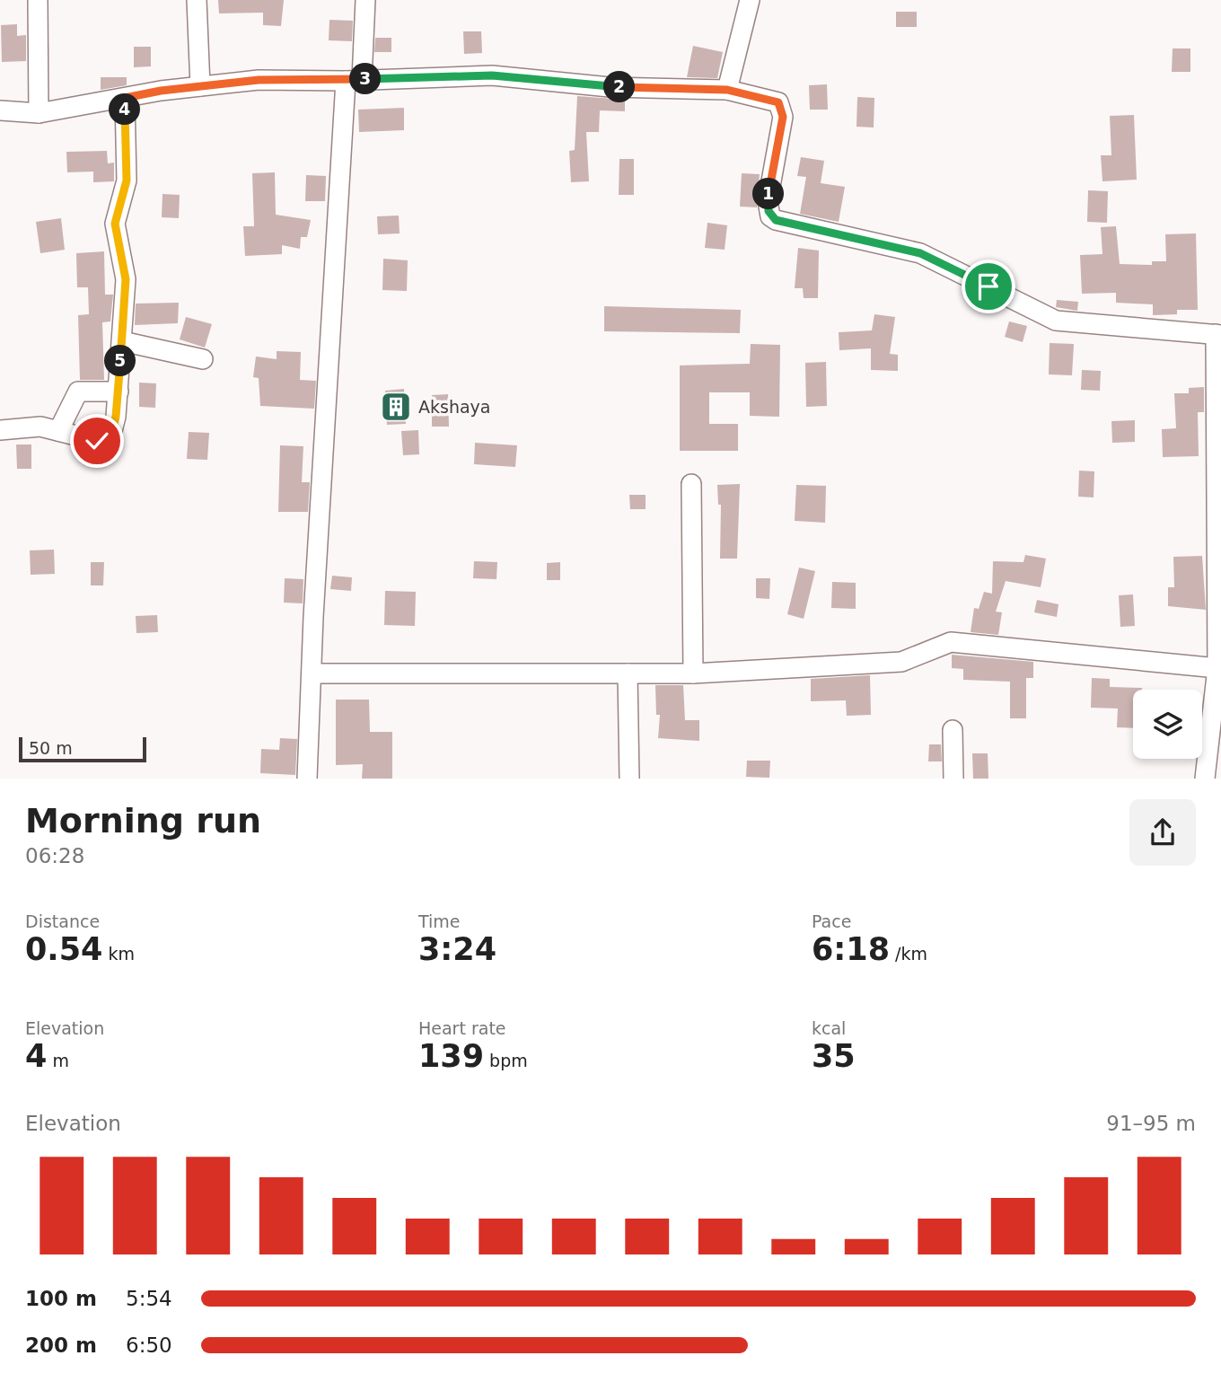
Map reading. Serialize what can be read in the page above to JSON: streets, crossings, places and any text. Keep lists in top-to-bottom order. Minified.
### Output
{"places":{"building":["Akshaya"]},"scale_bar":"50 m","page":{"pins":["3","2","4","1","5"],"scale":"50 m","heading":["Morning run","06:28"],"stats":[["Distance","0.54 km"],["Time","3:24"],["Pace","6:18 /km"],["Elevation","4 m"],["Heart rate","139 bpm"],["kcal","35"]],"chart":["Elevation","91–95 m"],"list":[{"name":"100 m","note":"5:54"},{"name":"200 m","note":"6:50"}]}}
